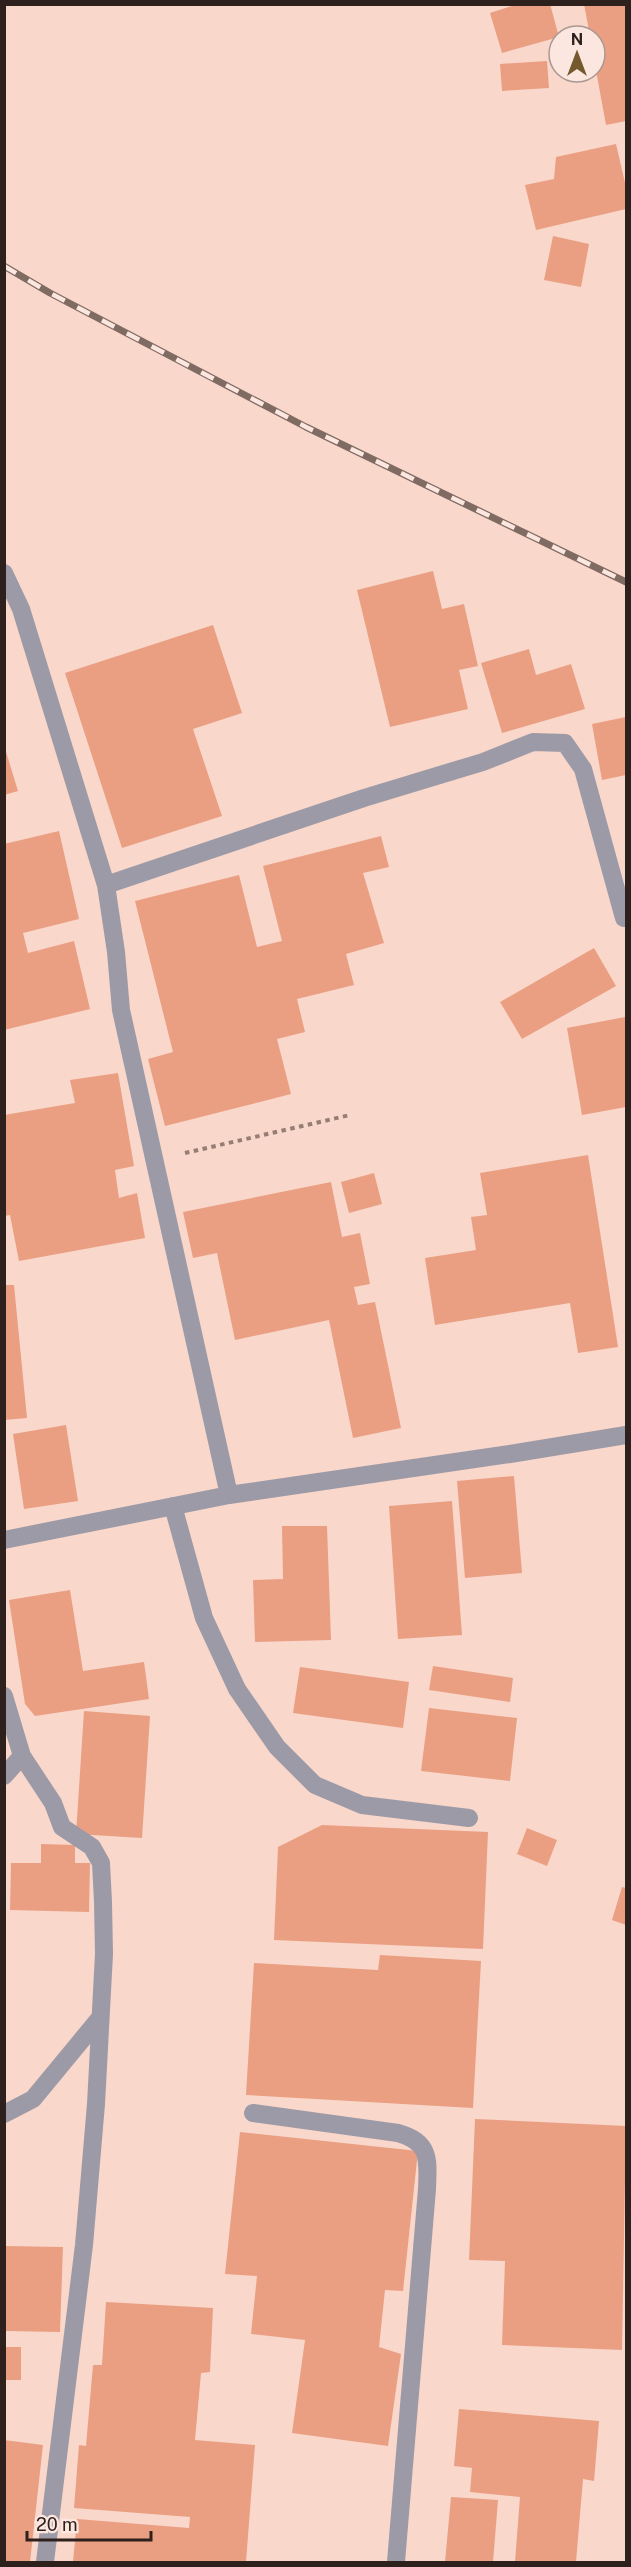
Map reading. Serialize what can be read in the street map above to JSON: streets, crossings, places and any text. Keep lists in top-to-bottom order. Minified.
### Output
{"scale_bar":"20 m","north":"top"}
